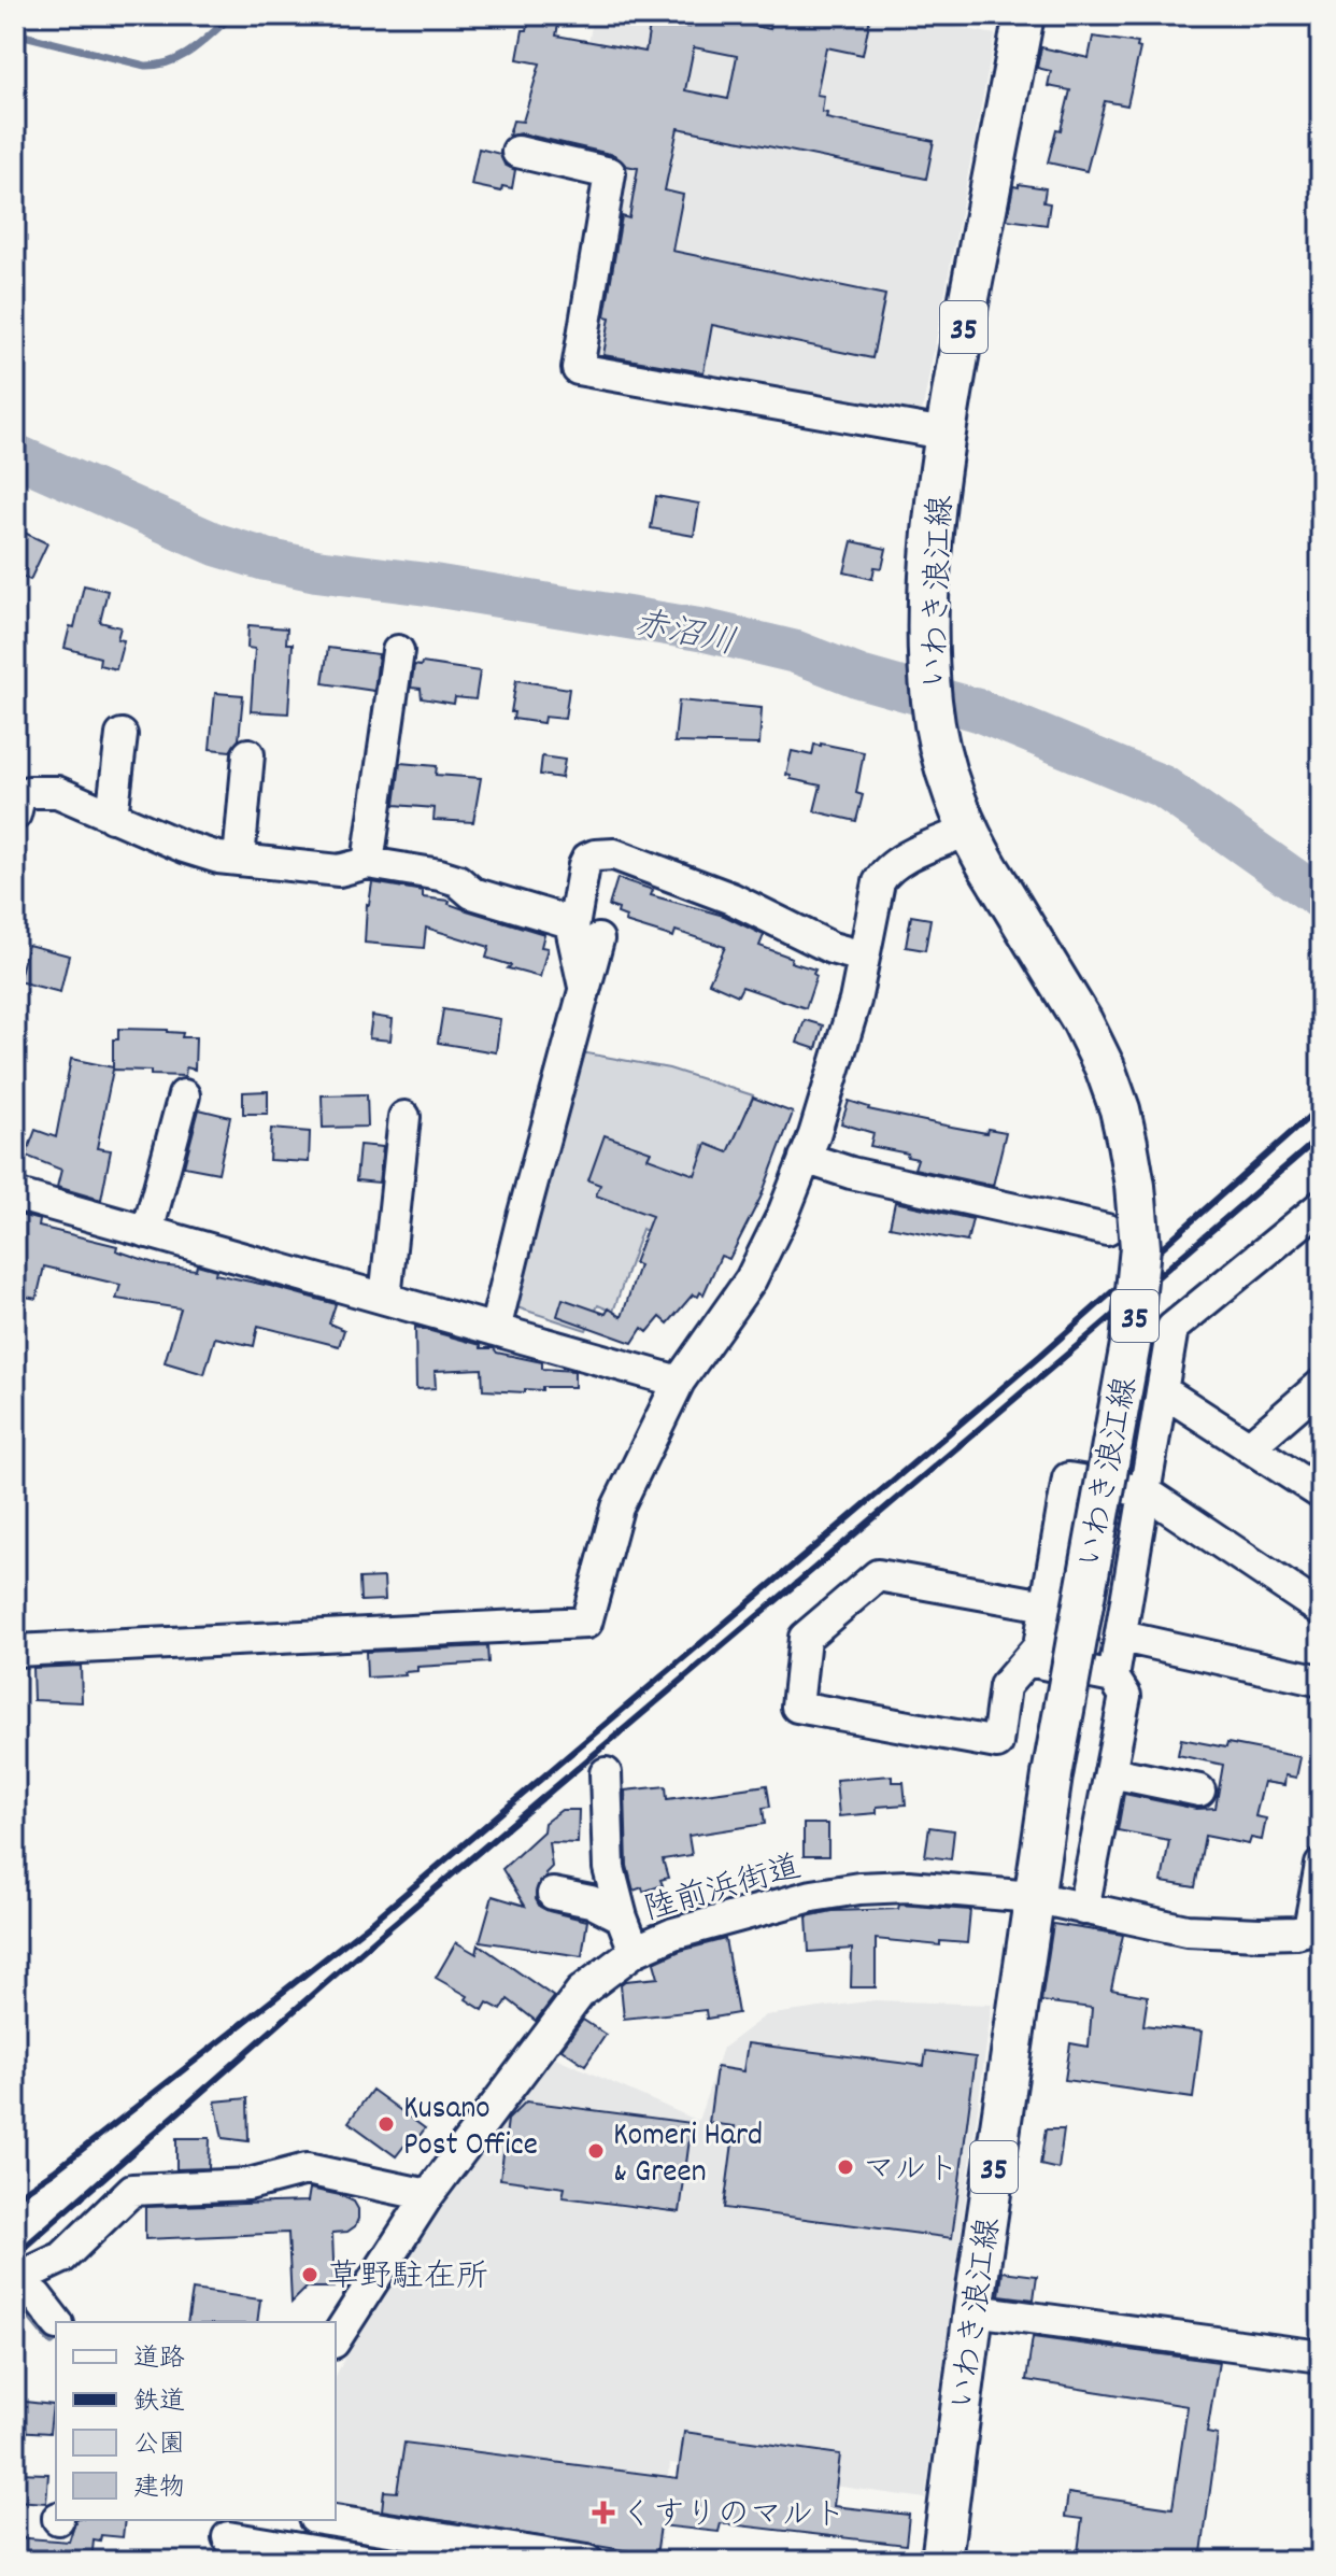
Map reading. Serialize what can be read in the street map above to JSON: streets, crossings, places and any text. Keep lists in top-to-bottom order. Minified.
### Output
{"streets":{"main road":["35","いわき浪江線"],"street":["陸前浜街道"]},"crossings":[["いわき浪江線","陸前浜街道"]],"water":["赤沼川"],"places":{"other":["Kusano Post Office","Komeri Hard & Green","マルト","草野駐在所"],"health":["くすりのマルト"]},"legend":["道路","鉄道","公園","建物"]}
